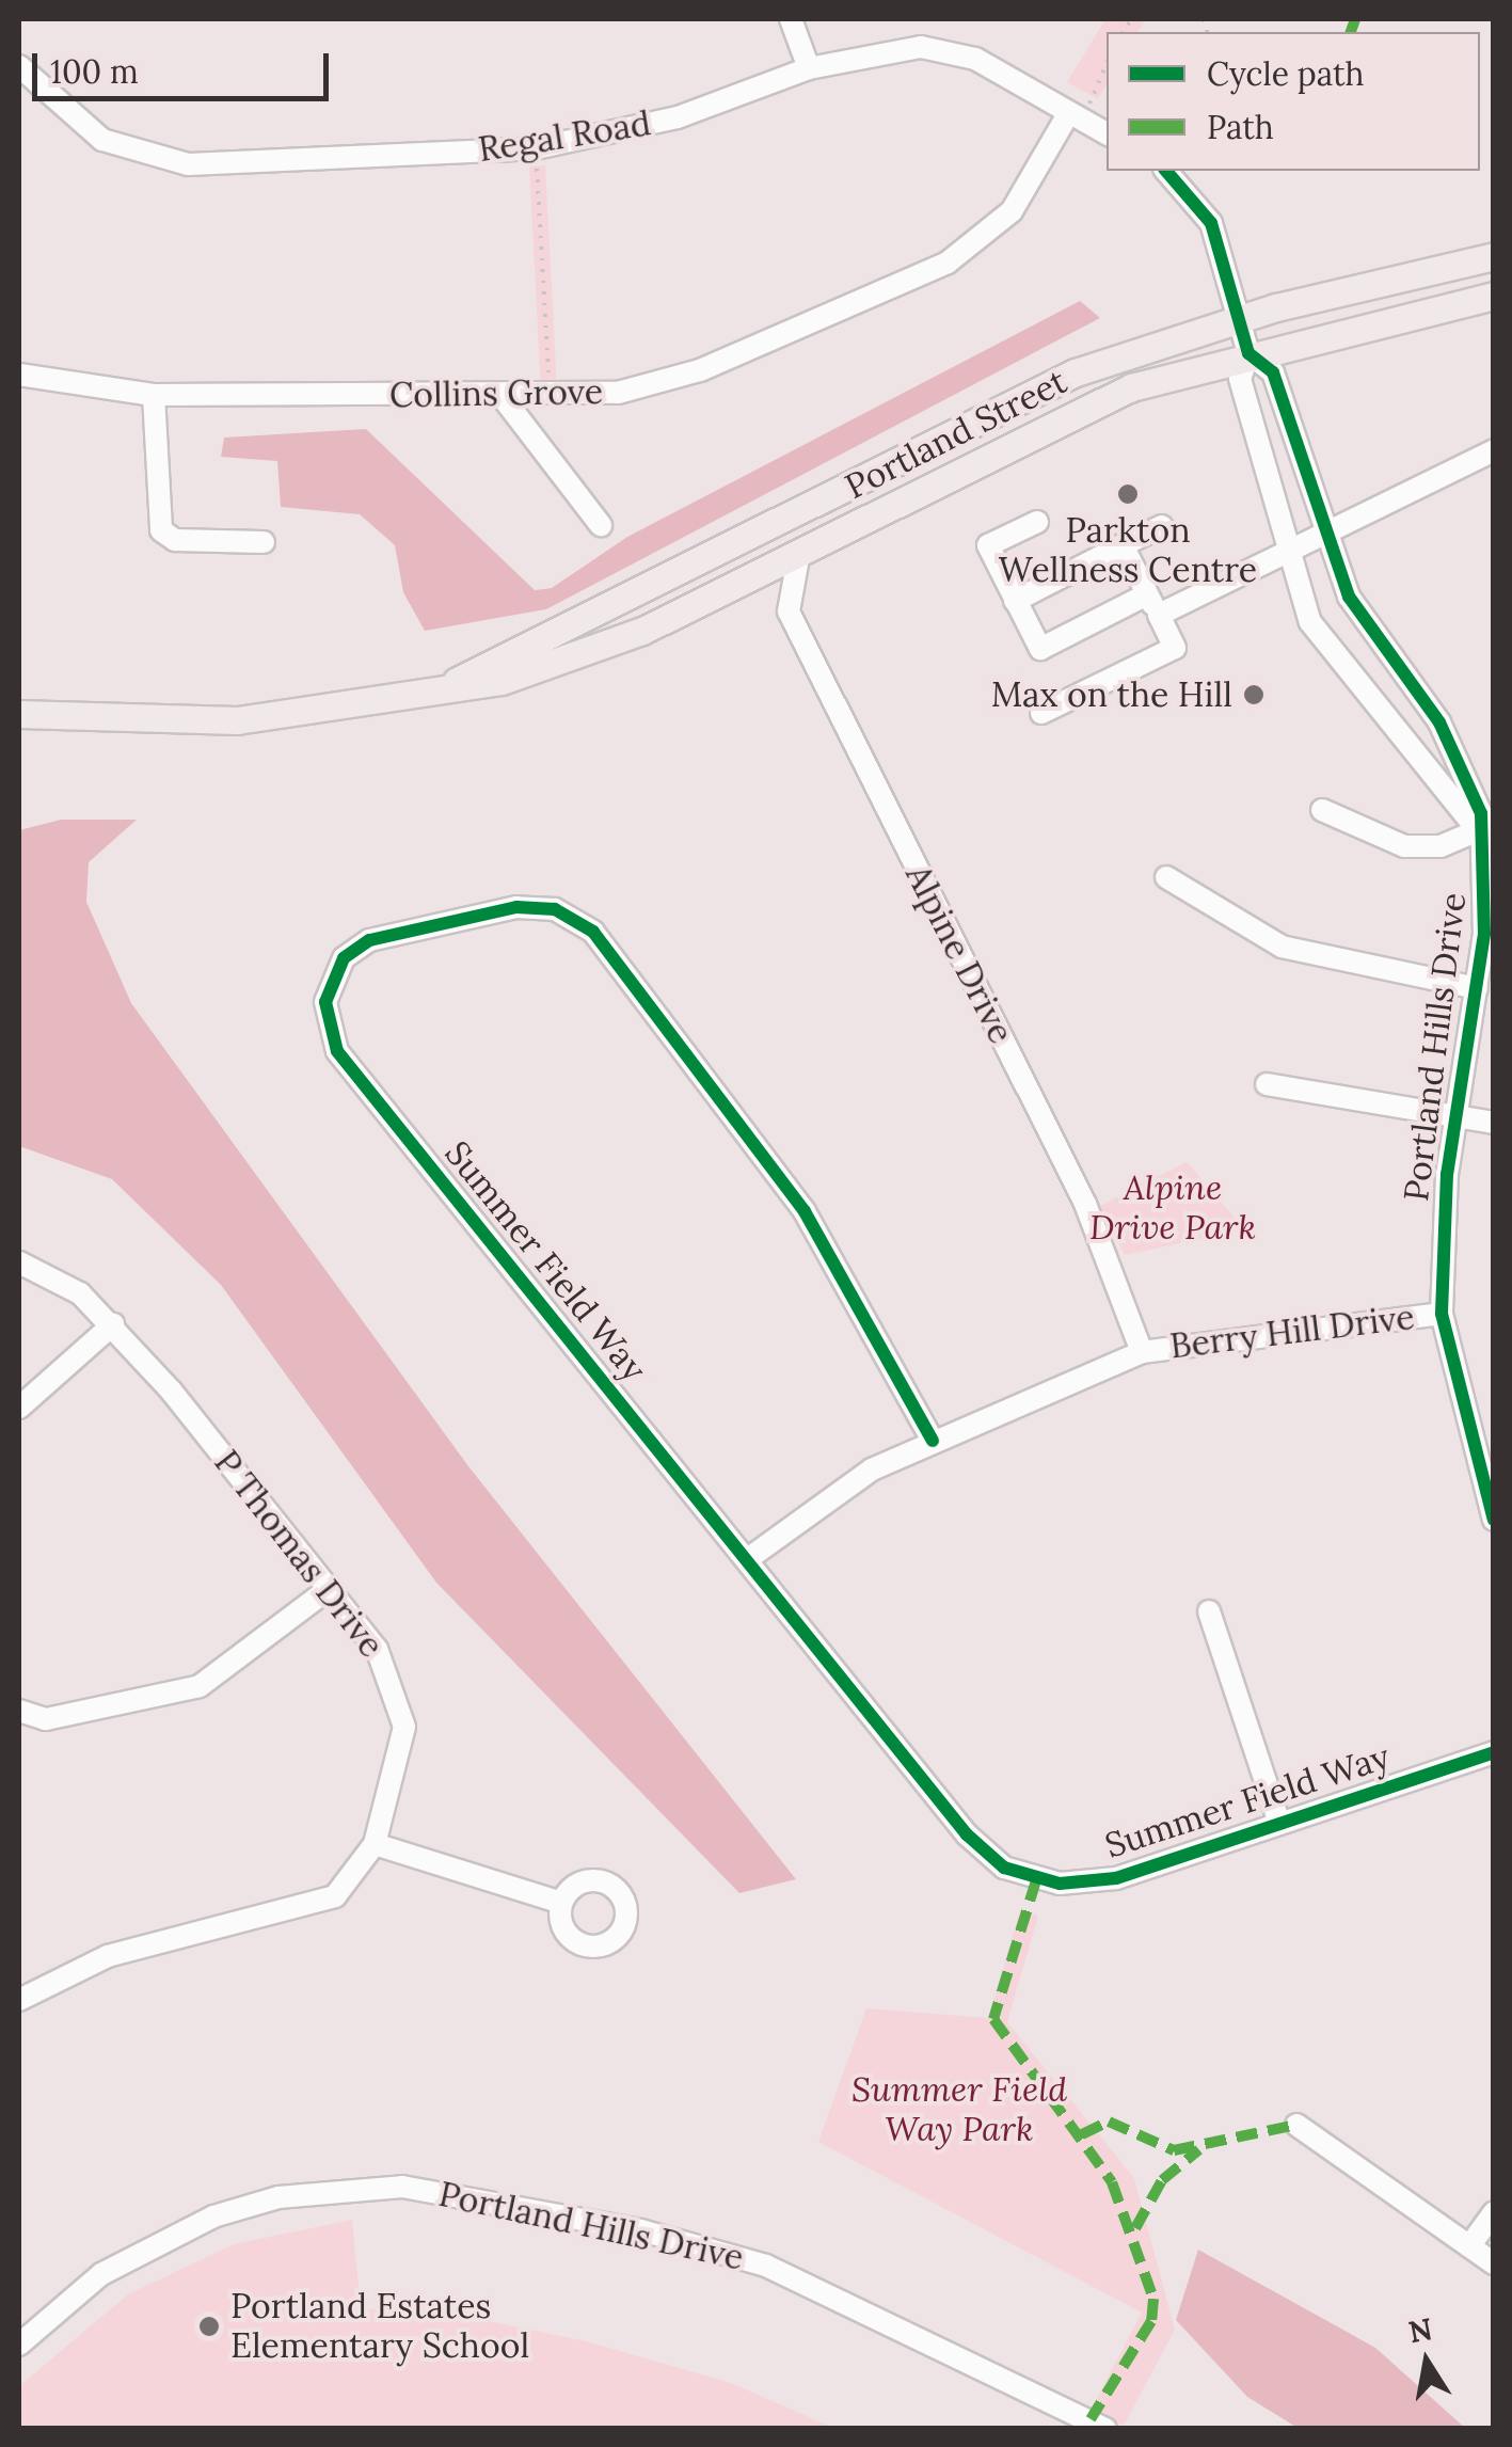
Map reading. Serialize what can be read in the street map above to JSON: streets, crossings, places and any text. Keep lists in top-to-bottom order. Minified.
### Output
{"streets":{"main road":["Portland Street"],"street":["Regal Road","Collins Grove","Alpine Drive","Portland Hills Drive","Summer Field Way","Berry Hill Drive","P Thomas Drive"]},"crossings":[["Regal Road","Collins Grove"],["Portland Street","Alpine Drive"],["Portland Street","Portland Hills Drive"],["Alpine Drive","Berry Hill Drive"],["Portland Hills Drive","Berry Hill Drive"],["Summer Field Way","Berry Hill Drive"]],"parks":["Alpine Drive Park","Summer Field Way Park"],"places":["Parkton Wellness Centre","Max on the Hill","Portland Estates Elementary School"],"legend":["Cycle path","Path"],"scale_bar":"100 m","north":"top"}
